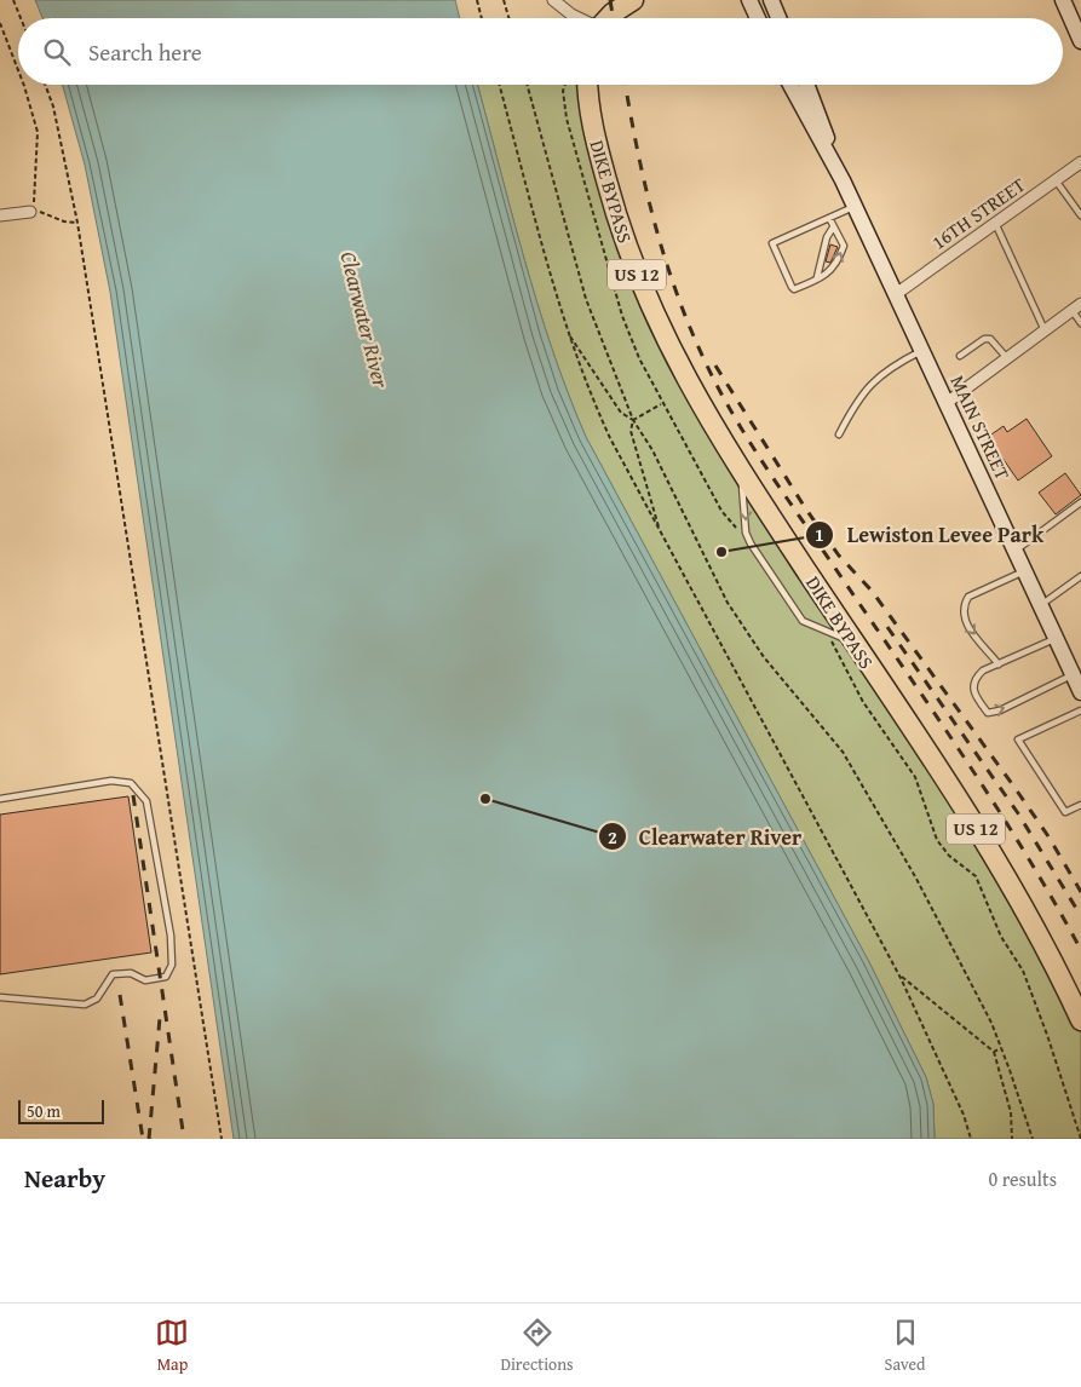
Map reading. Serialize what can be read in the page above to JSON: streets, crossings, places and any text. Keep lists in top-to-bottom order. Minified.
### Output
{"streets":{"highway":["DIKE BYPASS","US 12"],"main road":["MAIN STREET"],"street":["16TH STREET"]},"crossings":[["16TH STREET","MAIN STREET"]],"water":["Clearwater River"],"places":["Lewiston Levee Park","Clearwater River"],"scale_bar":"50 m","page":{"search":"Search here","scale":"50 m","heading":["Nearby","0 results"],"nav":["Map","Directions","Saved"]}}
